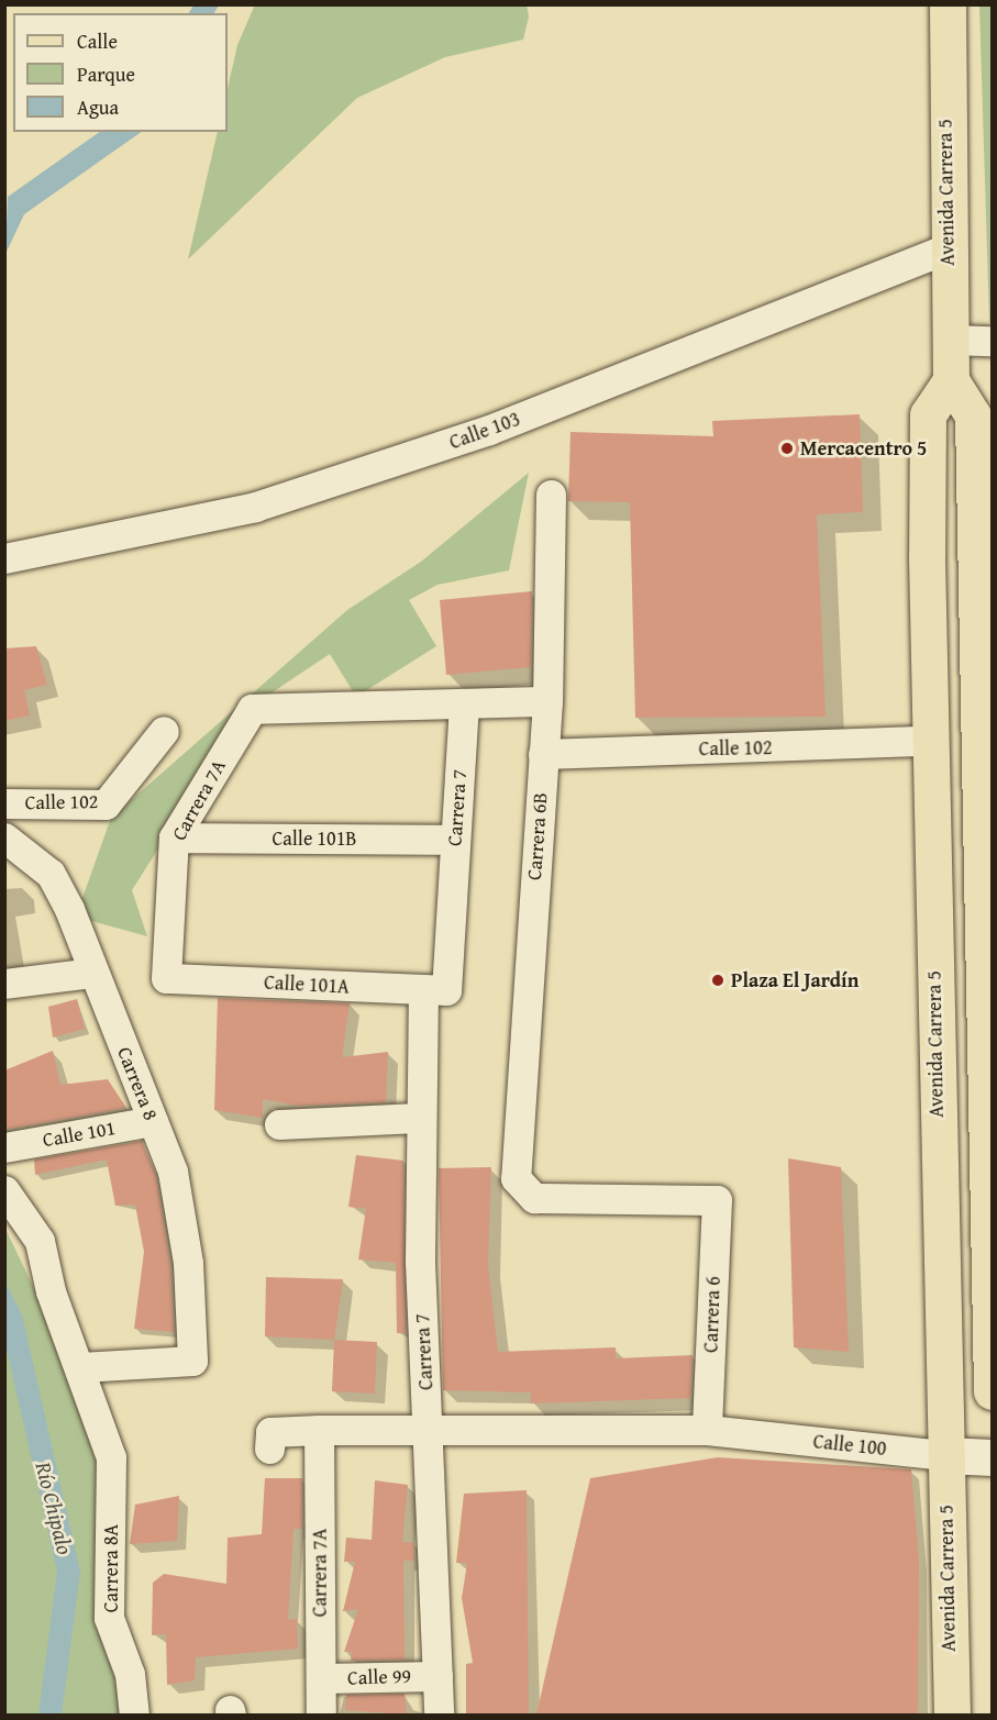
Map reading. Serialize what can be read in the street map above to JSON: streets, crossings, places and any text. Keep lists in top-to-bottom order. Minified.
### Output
{"streets":{"main road":["Avenida Carrera 5"],"street":["Calle 103","Calle 102","Carrera 7A","Carrera 7","Carrera 6B","Calle 101B","Calle 101A","Carrera 8","Calle 101","Carrera 6","Calle 100","Carrera 8A","Calle 99"]},"crossings":[["Avenida Carrera 5","Calle 103"],["Avenida Carrera 5","Calle 102"],["Avenida Carrera 5","Calle 100"],["Calle 102","Carrera 6B"],["Carrera 7A","Carrera 7"],["Carrera 7A","Calle 101B"],["Carrera 7A","Calle 101A"],["Carrera 7A","Calle 100"],["Carrera 7A","Calle 99"],["Carrera 7","Calle 101B"],["Carrera 7","Calle 101A"],["Carrera 7","Calle 100"],["Carrera 7","Calle 99"],["Carrera 6B","Carrera 6"],["Carrera 8","Calle 101"],["Carrera 8","Carrera 8A"],["Carrera 6","Calle 100"]],"water":["Río Chipalo"],"places":["Mercacentro 5","Plaza El Jardín"],"legend":["Calle","Parque","Agua"]}
